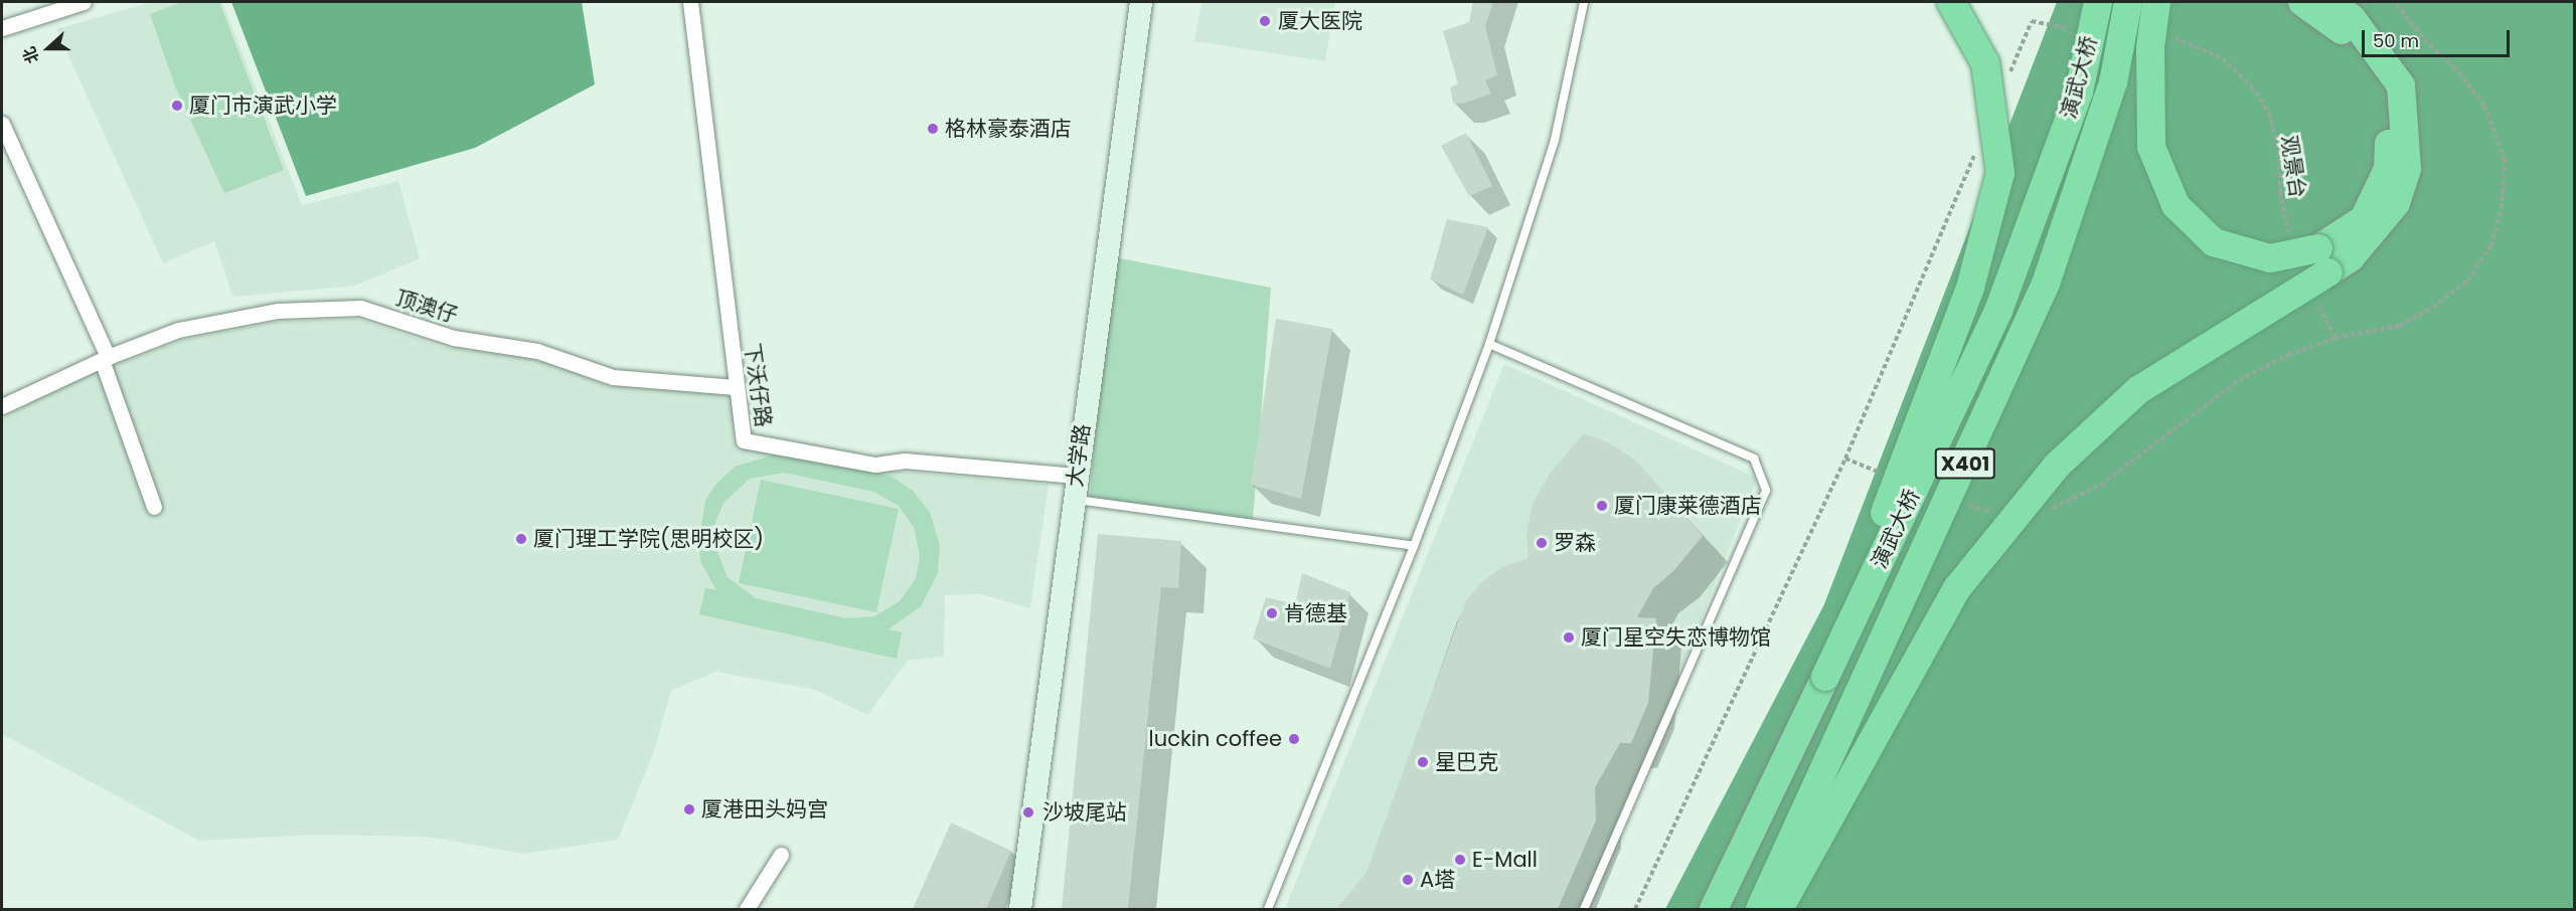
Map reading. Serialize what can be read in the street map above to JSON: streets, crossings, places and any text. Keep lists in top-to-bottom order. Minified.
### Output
{"streets":{"highway":["演武大桥","X401"],"street":["顶澳仔","下沃仔路","大学路"],"path":["观景台"]},"crossings":[["顶澳仔","下沃仔路"],["下沃仔路","大学路"]],"places":["厦大医院","厦门市演武小学","格林豪泰酒店","厦门康莱德酒店","厦门理工学院(思明校区)","罗森","肯德基","厦门星空失恋博物馆","luckin coffee","星巴克","厦港田头妈宫","沙坡尾站","E-Mall","A塔"],"scale_bar":"50 m","north":"left"}
